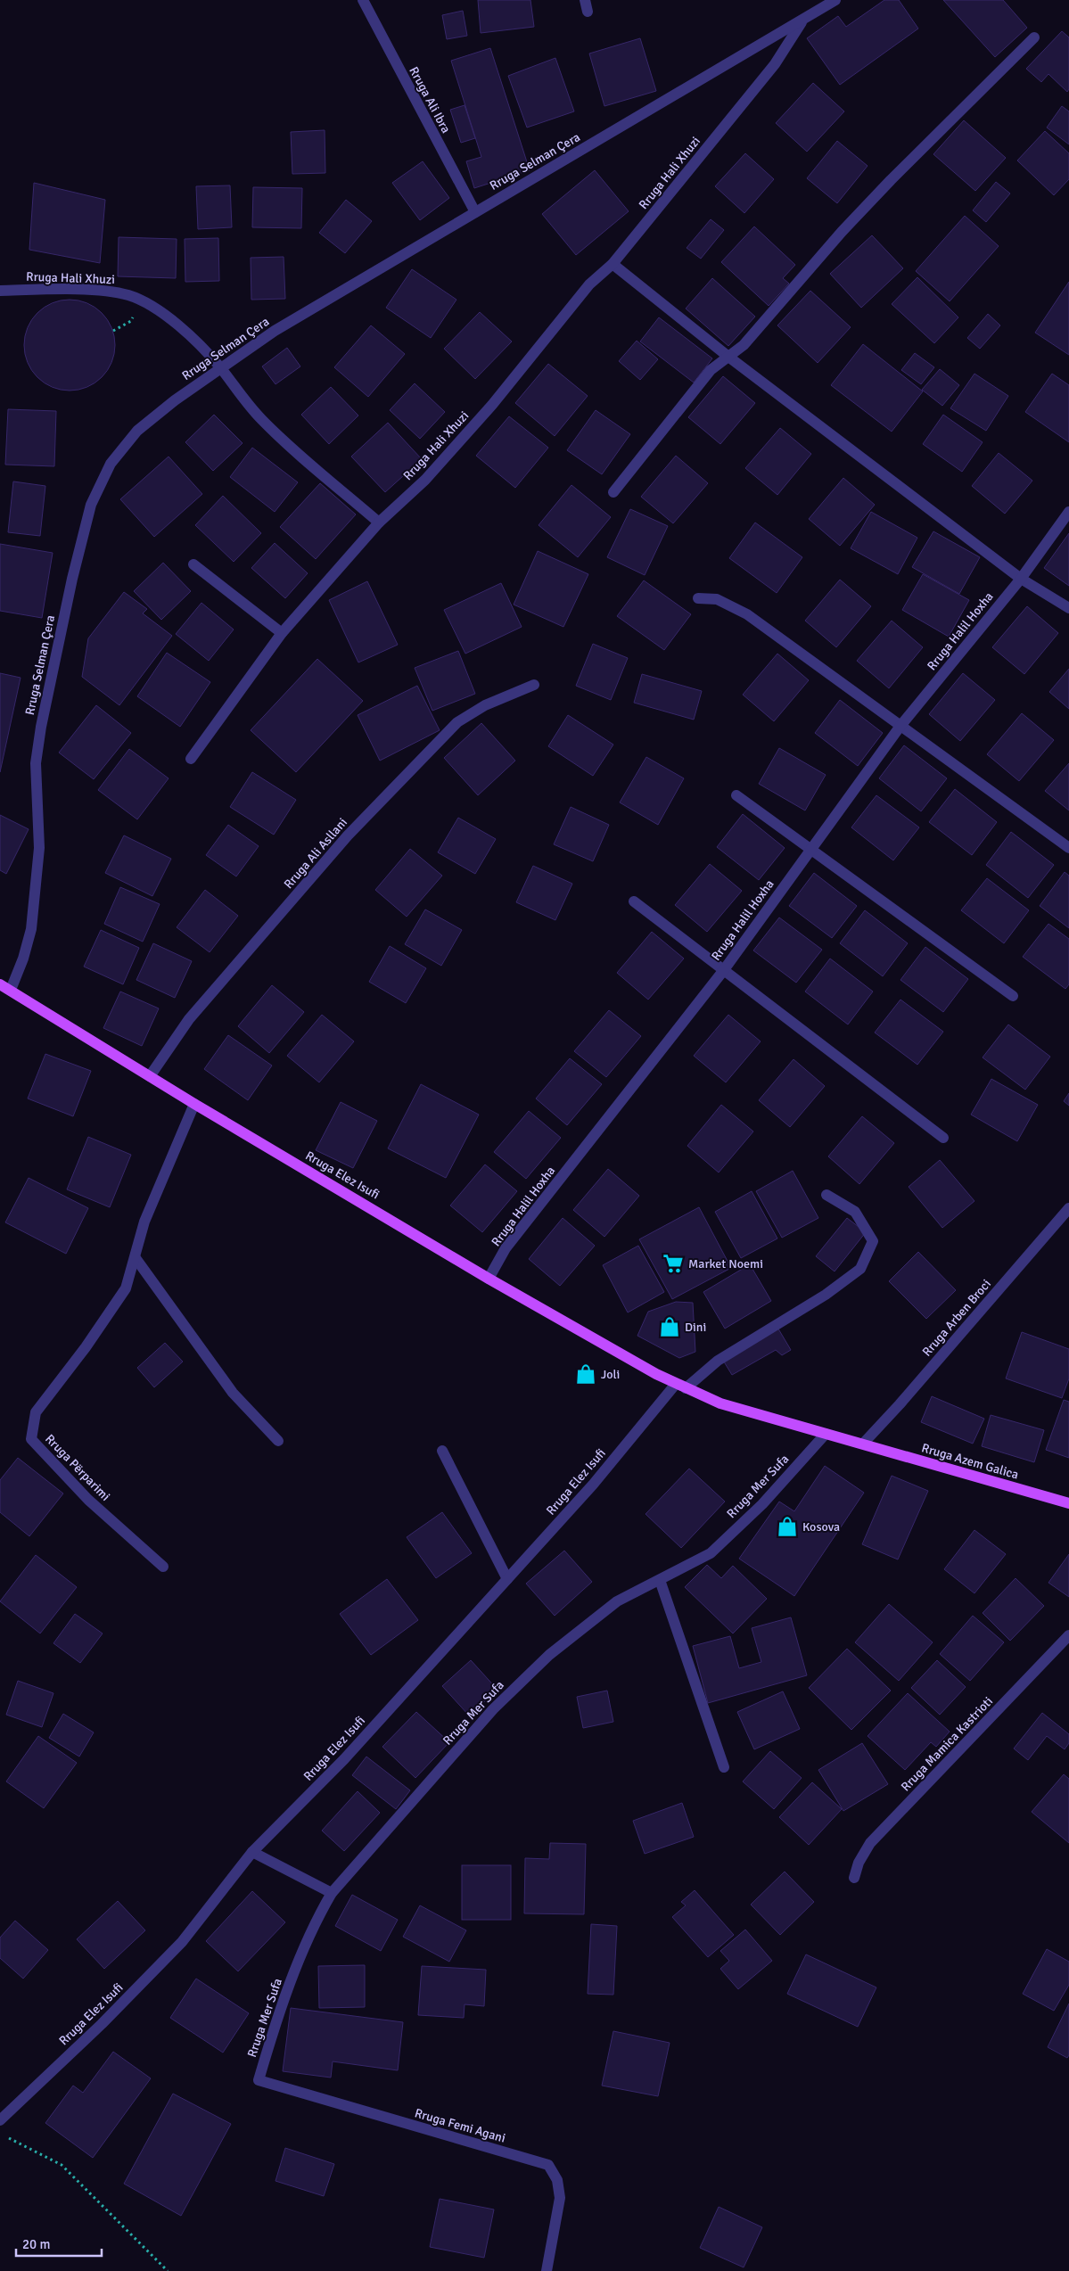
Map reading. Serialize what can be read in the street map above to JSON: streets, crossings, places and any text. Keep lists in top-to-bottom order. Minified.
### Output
{"streets":{"main road":["Rruga Elez Isufi","Rruga Azem Galica"],"street":["Rruga Ali Ibra","Rruga Selman Çera","Rruga Hali Xhuzi","Rruga Halil Hoxha","Rruga Ali Asllani","Rruga Arben Broci","Rruga Përparimi","Rruga Mer Sufa","Rruga Mamica Kastrioti","Rruga Femi Agani"]},"crossings":[["Rruga Ali Ibra","Rruga Selman Çera"],["Rruga Selman Çera","Rruga Hali Xhuzi"],["Rruga Selman Çera","Rruga Elez Isufi"],["Rruga Halil Hoxha","Rruga Elez Isufi"],["Rruga Ali Asllani","Rruga Elez Isufi"],["Rruga Elez Isufi","Rruga Arben Broci"],["Rruga Elez Isufi","Rruga Azem Galica"],["Rruga Elez Isufi","Rruga Përparimi"],["Rruga Elez Isufi","Rruga Mer Sufa"],["Rruga Arben Broci","Rruga Azem Galica"],["Rruga Mer Sufa","Rruga Femi Agani"]],"places":{"supermarket":["Market Noemi"],"shop":["Dini","Joli","Kosova"]},"scale_bar":"20 m"}
